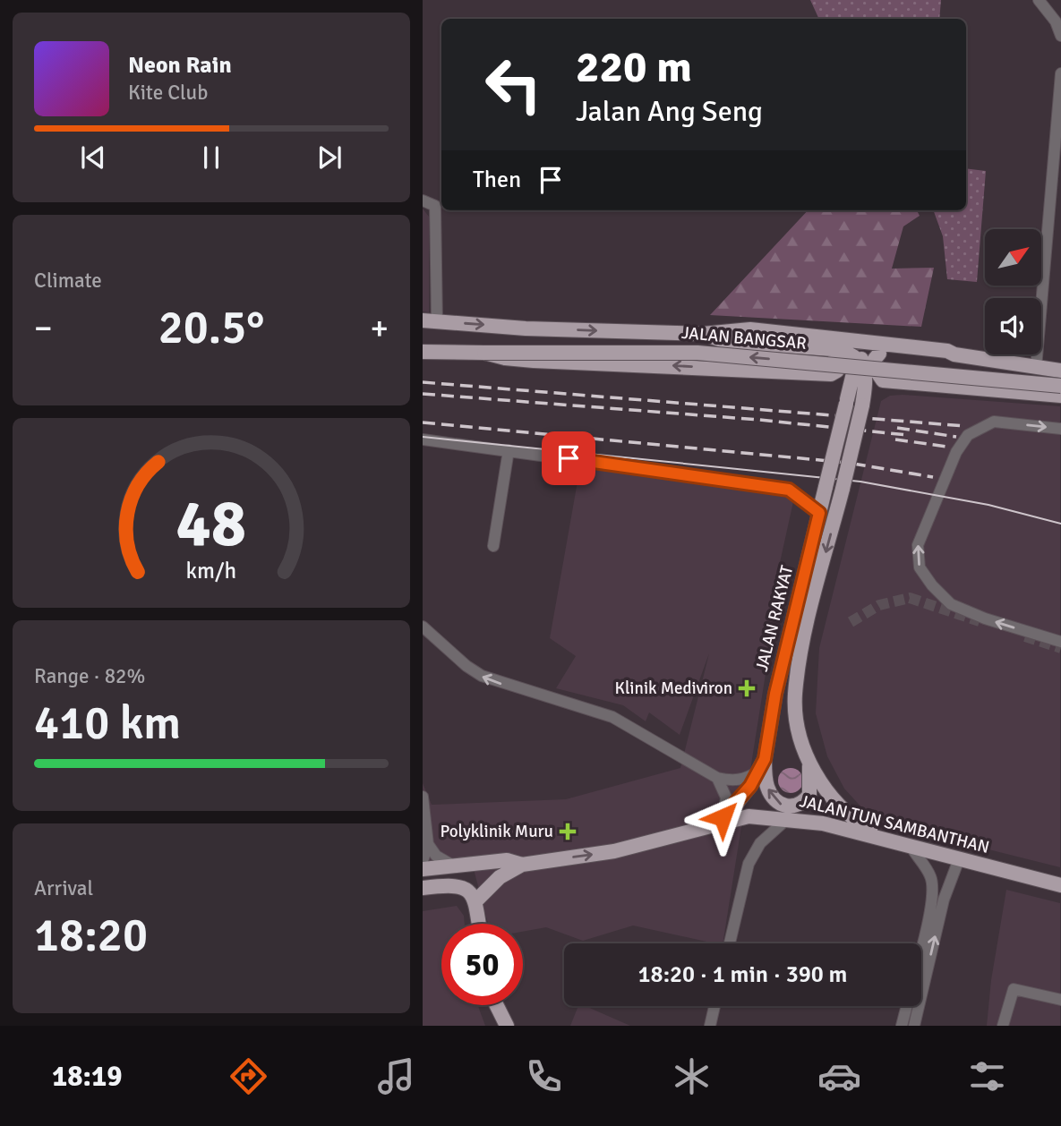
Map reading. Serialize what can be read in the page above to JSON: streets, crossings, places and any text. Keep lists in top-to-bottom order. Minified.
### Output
{"streets":{"main road":["JALAN BANGSAR","JALAN RAKYAT","JALAN TUN SAMBANTHAN"]},"crossings":[["JALAN RAKYAT","JALAN TUN SAMBANTHAN"]],"places":{"health":["Klinik Mediviron","Polyklinik Muru"]},"north":"top right","page":{"turn":["220 m","Jalan Ang Seng"],"song":["Neon Rain","Kite Club"],"then":"Then","tile":["Climate",["Range · 82%","410 km"],["Arrival","18:20"]],"heat":["−","20.5°","+"],"limit":"50","trip":"18:20 · 1 min · 390 m","tabs":"18:19","gauge":["48","km/h"]}}
